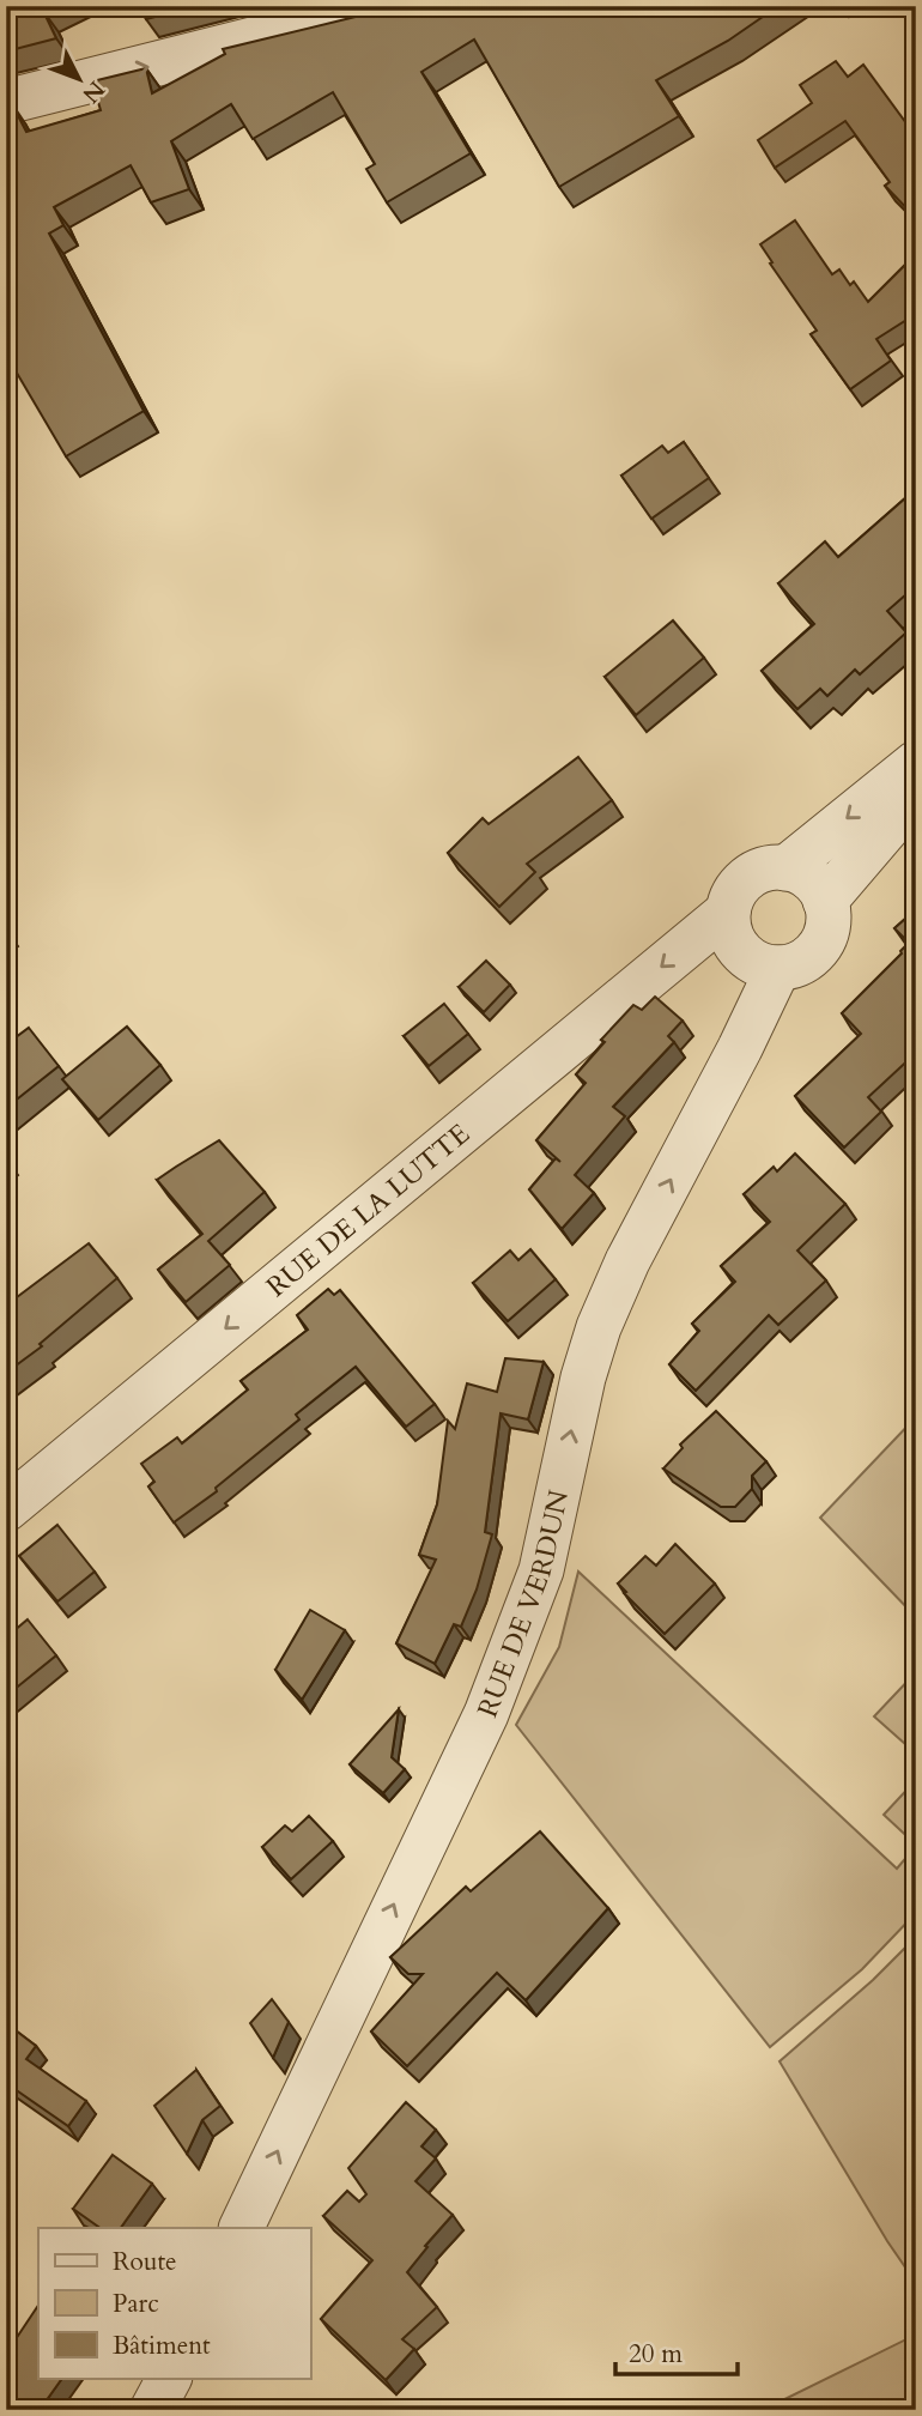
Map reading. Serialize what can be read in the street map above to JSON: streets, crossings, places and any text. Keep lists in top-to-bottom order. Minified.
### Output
{"streets":{"street":["RUE DE LA LUTTE","RUE DE VERDUN"]},"crossings":[["RUE DE LA LUTTE","RUE DE VERDUN"]],"one_way":["RUE DE LA LUTTE","RUE DE VERDUN"],"legend":["Route","Parc","Bâtiment"],"scale_bar":"20 m","north":"bottom right"}
